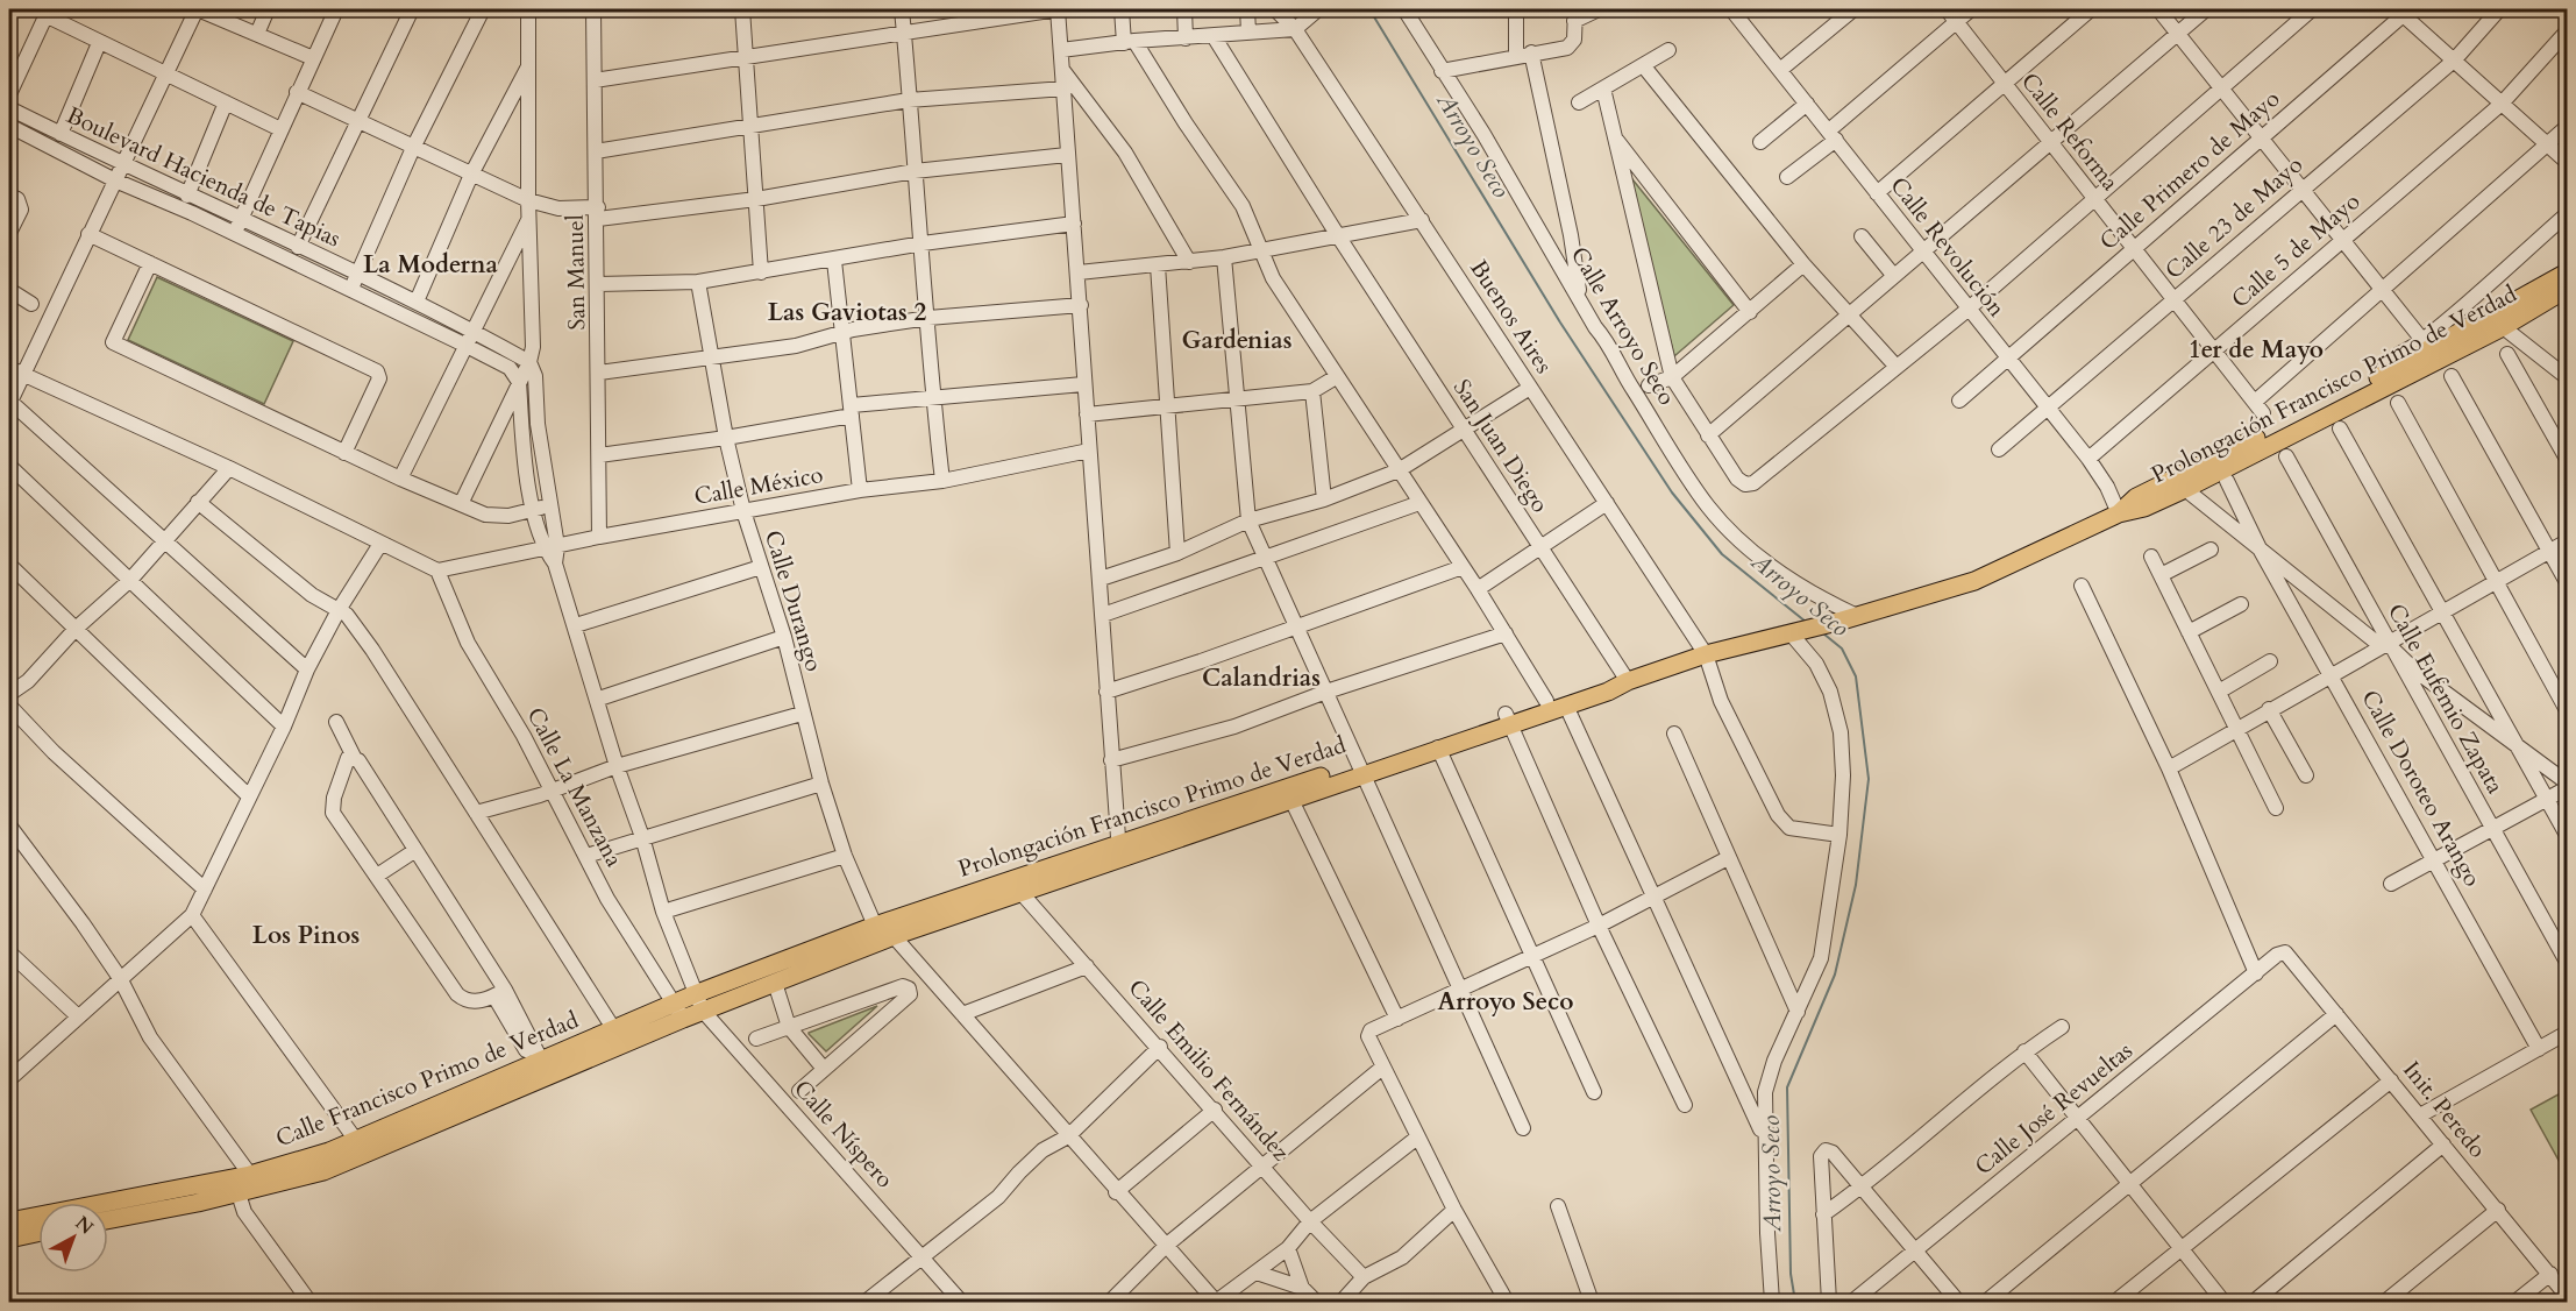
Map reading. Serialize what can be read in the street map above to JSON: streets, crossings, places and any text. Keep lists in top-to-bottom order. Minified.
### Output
{"streets":{"main road":["Prolongación Francisco Primo de Verdad","Calle Francisco Primo de Verdad"],"street":["Calle Reforma","Calle Primero de Mayo","Boulevard Hacienda de Tapias","Calle 23 de Mayo","Calle Revolución","Calle 5 de Mayo","San Manuel","Buenos Aires","Calle Arroyo Seco","San Juan Diego","Calle México","Calle Durango","Calle Eufemio Zapata","Calle La Manzana","Calle Doroteo Arango","Calle Emilio Fernández","Calle José Revueltas","Init. Peredo","Calle Níspero"]},"crossings":[["Calle Reforma","Calle Primero de Mayo"],["Calle Reforma","Calle 23 de Mayo"],["Calle Reforma","Calle 5 de Mayo"],["Calle Primero de Mayo","Calle Revolución"],["Calle 23 de Mayo","Calle Revolución"],["Calle Revolución","Calle 5 de Mayo"],["Calle Revolución","Prolongación Francisco Primo de Verdad"],["San Manuel","Calle México"],["Buenos Aires","Prolongación Francisco Primo de Verdad"],["Calle Arroyo Seco","Prolongación Francisco Primo de Verdad"],["Prolongación Francisco Primo de Verdad","San Juan Diego"],["Prolongación Francisco Primo de Verdad","Calle Durango"],["Prolongación Francisco Primo de Verdad","Calle Doroteo Arango"],["Prolongación Francisco Primo de Verdad","Calle Emilio Fernández"],["Prolongación Francisco Primo de Verdad","Calle Francisco Primo de Verdad"],["Prolongación Francisco Primo de Verdad","Calle Níspero"],["Calle México","Calle Durango"],["Calle México","Calle La Manzana"],["Calle Eufemio Zapata","Calle Doroteo Arango"],["Calle La Manzana","Calle Francisco Primo de Verdad"],["Calle Francisco Primo de Verdad","Calle Níspero"],["Calle José Revueltas","Init. Peredo"]],"districts":["La Moderna","Las Gaviotas 2","Gardenias","1er de Mayo","Calandrias","Los Pinos","Arroyo Seco"],"water":["Arroyo Seco"],"north":"top right"}
